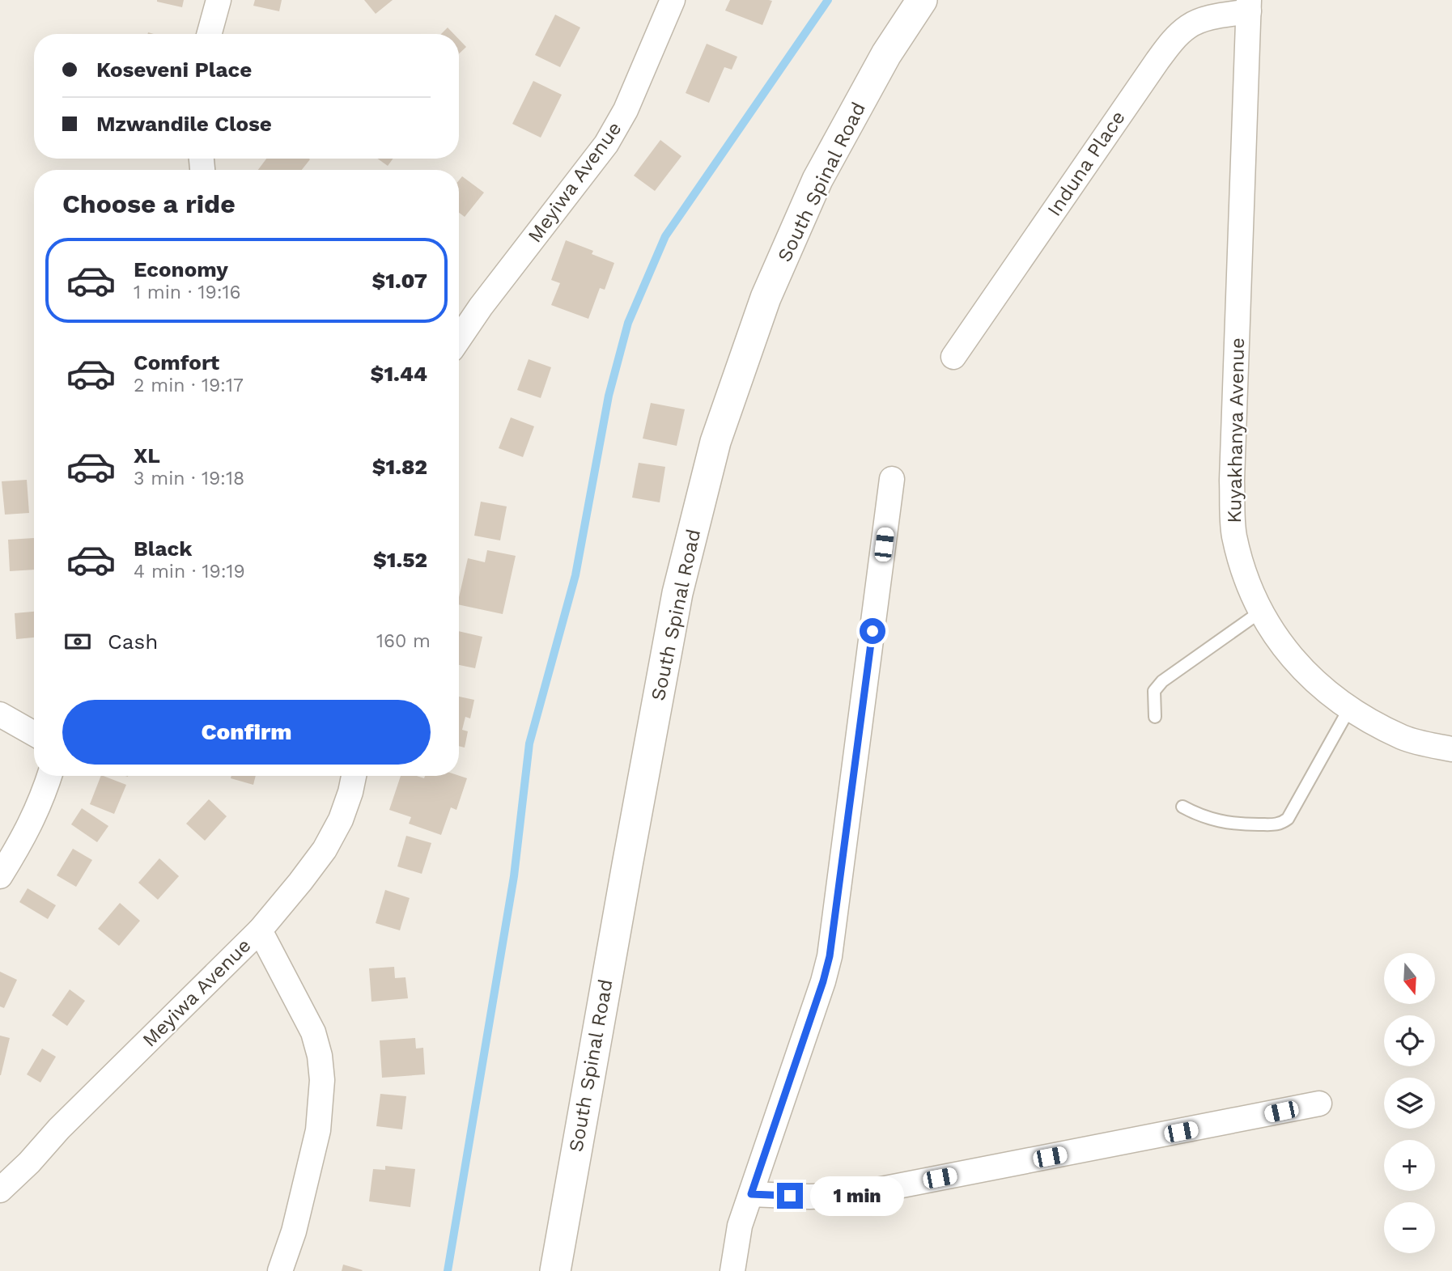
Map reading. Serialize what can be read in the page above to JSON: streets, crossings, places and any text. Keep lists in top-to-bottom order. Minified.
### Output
{"streets":{"street":["Induna Place","Meyiwa Avenue","South Spinal Road","Kuyakhanya Avenue"]},"crossings":[["Induna Place","Kuyakhanya Avenue"]],"north":"bottom","page":{"banner":["Koseveni Place","Mzwandile Close"],"heading":"Choose a ride","list":[{"name":"Economy","note":"1 min · 19:16","value":"$1.07"},{"name":"Comfort","note":"2 min · 19:17","value":"$1.44"},{"name":"XL","note":"3 min · 19:18","value":"$1.82"},{"name":"Black","note":"4 min · 19:19","value":"$1.52"}],"pay":["Cash","160 m"],"buttons":"Confirm","map_buttons":["+","−"],"bubble":"1 min"}}
